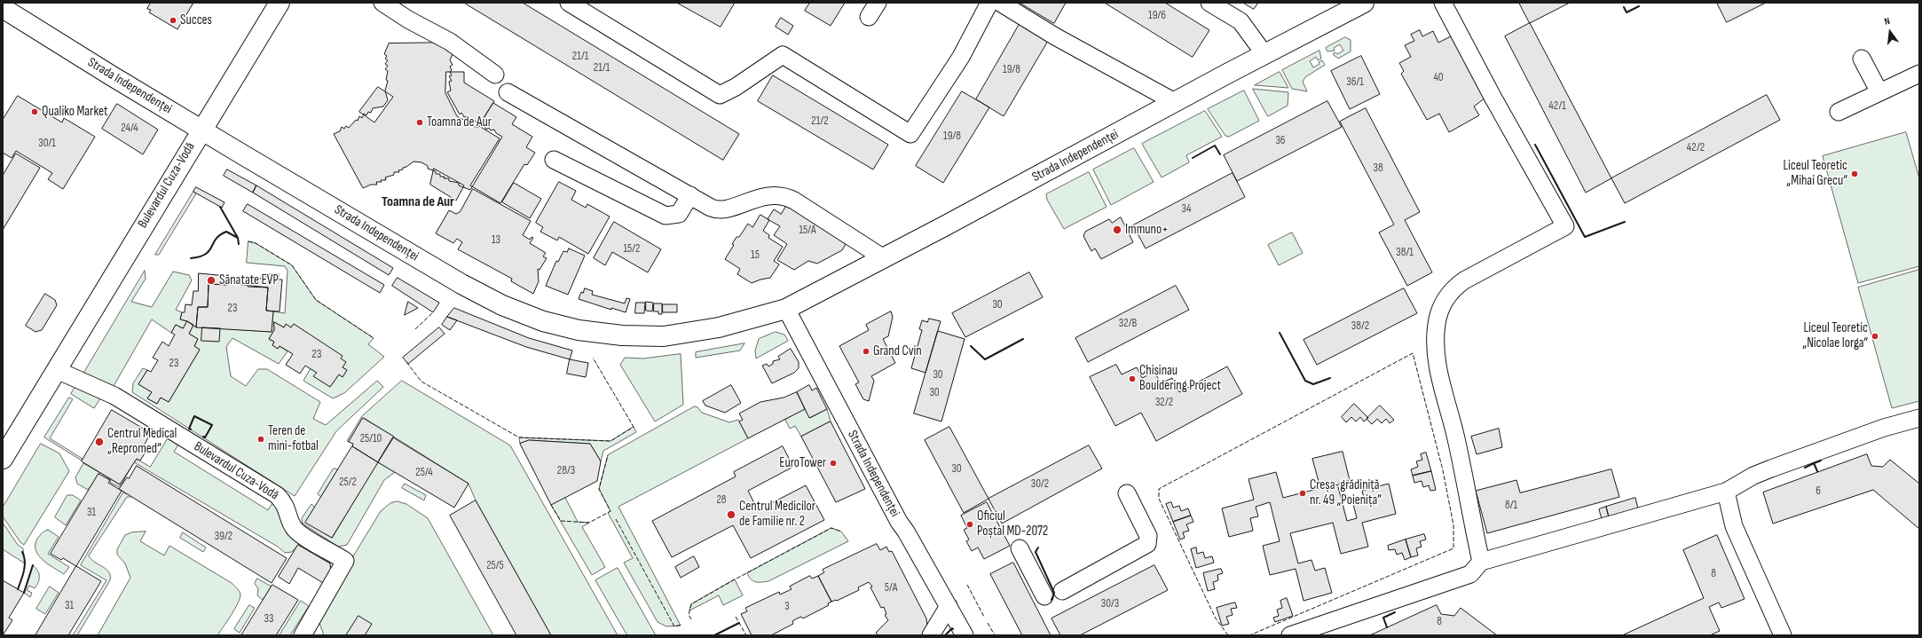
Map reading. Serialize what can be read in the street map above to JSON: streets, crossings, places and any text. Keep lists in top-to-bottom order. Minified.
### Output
{"streets":{"main road":["Strada Independenței","Bulevardul Cuza-Vodă"]},"crossings":[["Strada Independenței","Bulevardul Cuza-Vodă"]],"districts":["Toamna de Aur"],"places":["Succes","Qualiko Market","Toamna de Aur","Liceul Teoretic „Mihai Grecu“","Immuno+","Sănatate EVP","Liceul Teoretic „Nicolae Iorga“","Grand Cvin","Chisinau Bouldering Project","Teren de mini-fotbal","Centrul Medical „Repromed“","EuroTower","Creșa-grădiniță nr. 49 „Poienița”","Centrul Medicilor de Familie nr. 2","Oficiul Poștal MD-2072"],"house_numbers":["19/6","21/1","21/1","19/8","40","36/1","42/1","21/2","24/4","19/8","36","30/1","42/2","38","34","15/A","13","15/2","38/1","15","30","23","32/B","38/2","23","23","30","30","32/2","25/10","30","28/3","25/4","25/2","30/2","6","28","8/1","31","39/2","25/5","8","5/A","30/3","31","3","33","8"],"north":"top"}
